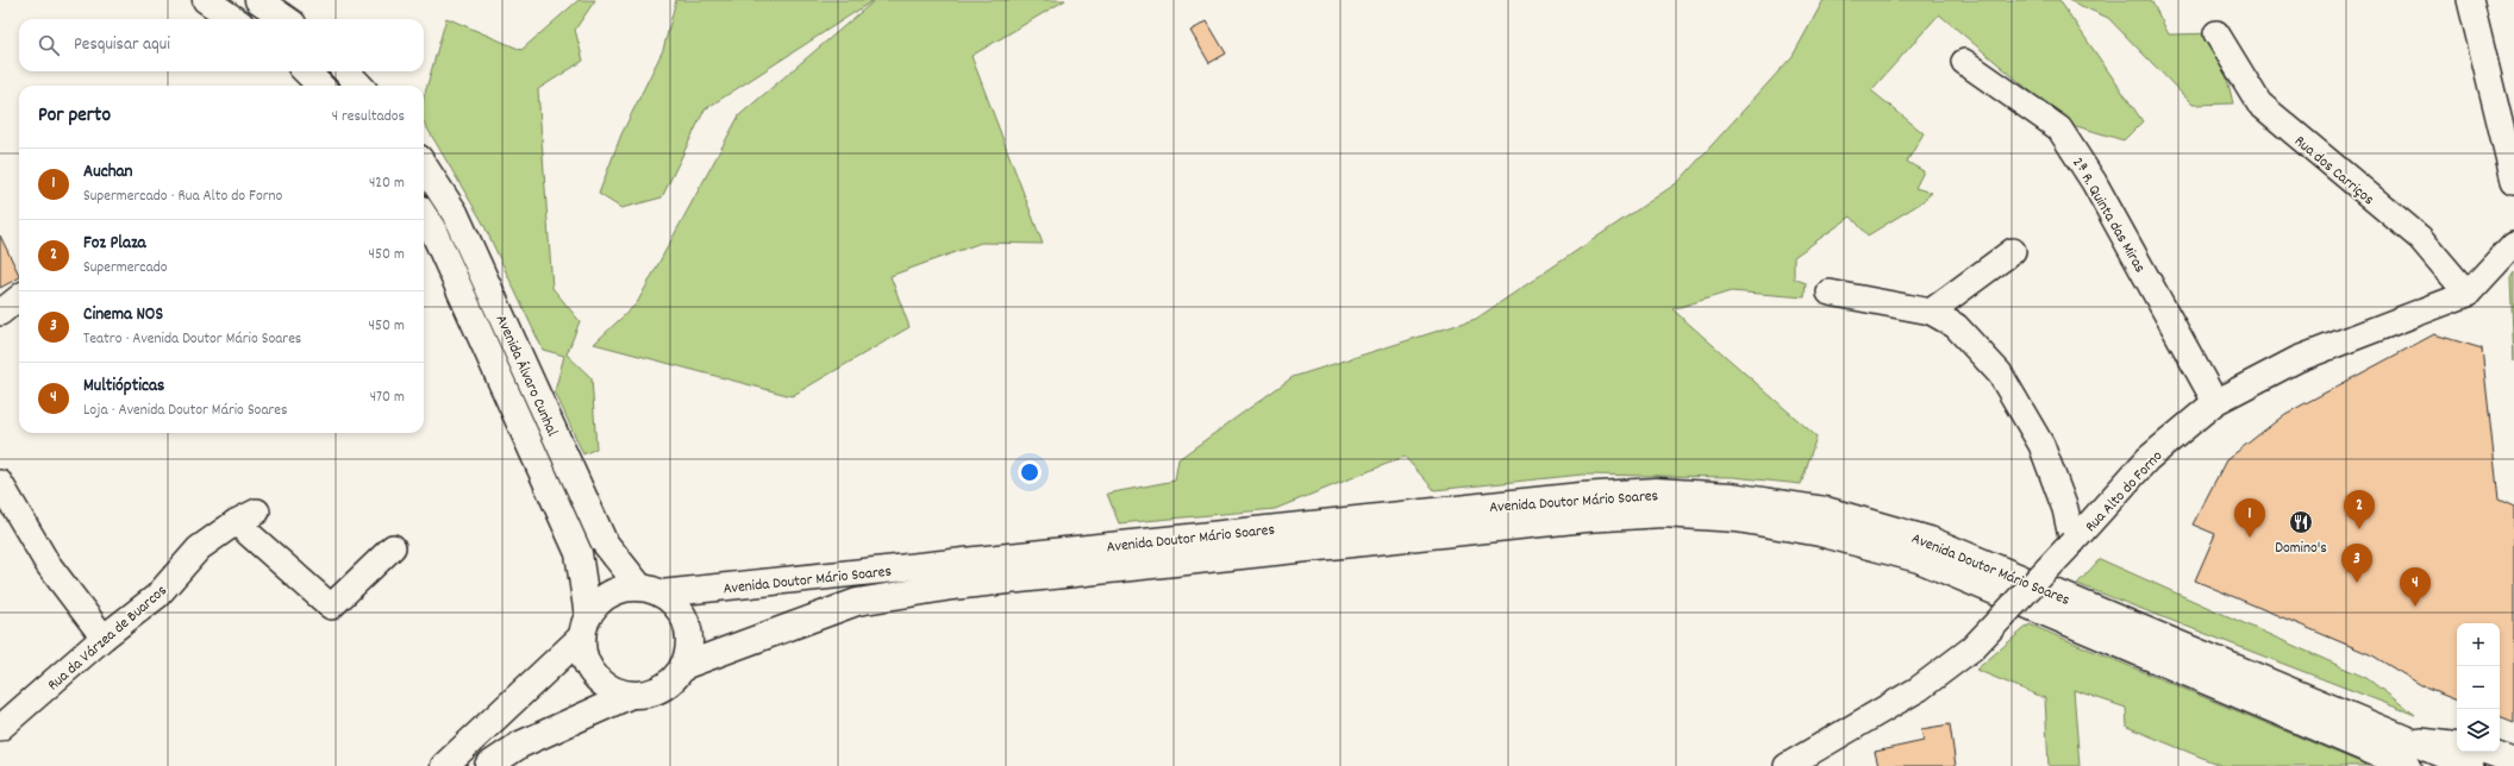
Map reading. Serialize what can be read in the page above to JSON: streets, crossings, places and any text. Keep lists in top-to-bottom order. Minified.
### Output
{"streets":{"main road":["Avenida Álvaro Cunhal","Avenida Doutor Mário Soares"],"street":["Rua dos Carriços","2ª R. Quinta das Miras","Rua Alto do Forno","Rua da Várzea de Buarcos"]},"crossings":[["Rua dos Carriços","Rua Alto do Forno"],["2ª R. Quinta das Miras","Rua Alto do Forno"],["Avenida Álvaro Cunhal","Avenida Doutor Mário Soares"]],"places":{"restaurant":["Domino's"]},"page":{"search":"Pesquisar aqui","heading":["Por perto","4 resultados"],"list":[{"mark":"1","name":"Auchan","note":"Supermercado · Rua Alto do Forno","value":"420 m"},{"mark":"2","name":"Foz Plaza","note":"Supermercado","value":"450 m"},{"mark":"3","name":"Cinema NOS","note":"Teatro · Avenida Doutor Mário Soares","value":"450 m"},{"mark":"4","name":"Multiópticas","note":"Loja · Avenida Doutor Mário Soares","value":"470 m"}],"pins":["2","1","3","4"],"map_buttons":["+","−"]}}
